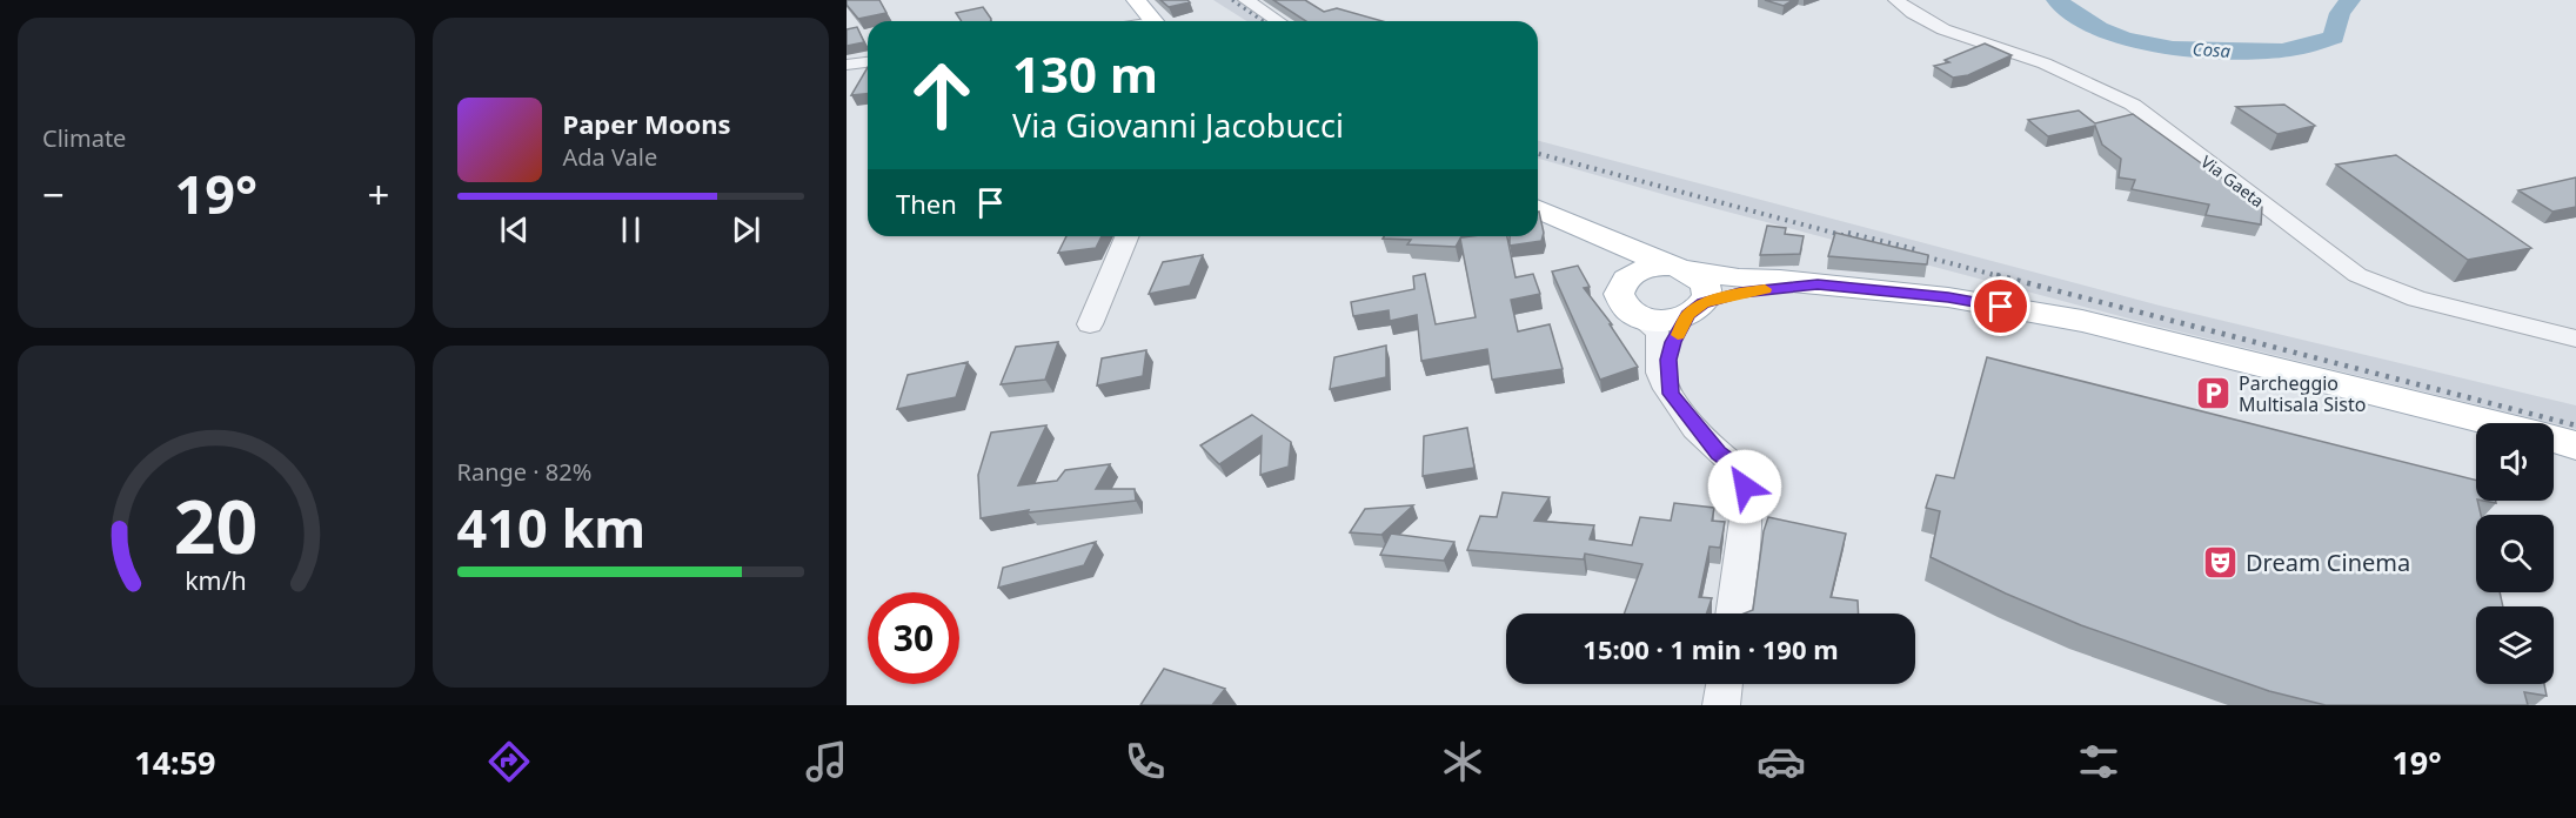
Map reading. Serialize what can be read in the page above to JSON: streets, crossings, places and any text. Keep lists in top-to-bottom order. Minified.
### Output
{"streets":{"street":["Via Gaeta"]},"water":["Cosa"],"places":{"parking":["Parcheggio Multisala Sisto"],"theatre":["Dream Cinema"]},"page":{"tile":["Climate",["Range · 82%","410 km"]],"turn":["130 m","Via Giovanni Jacobucci"],"song":["Paper Moons","Ada Vale"],"heat":["−","19°","+"],"then":"Then","limit":"30","trip":"15:00 · 1 min · 190 m","tabs":["14:59","19°"],"gauge":["20","km/h"]}}
